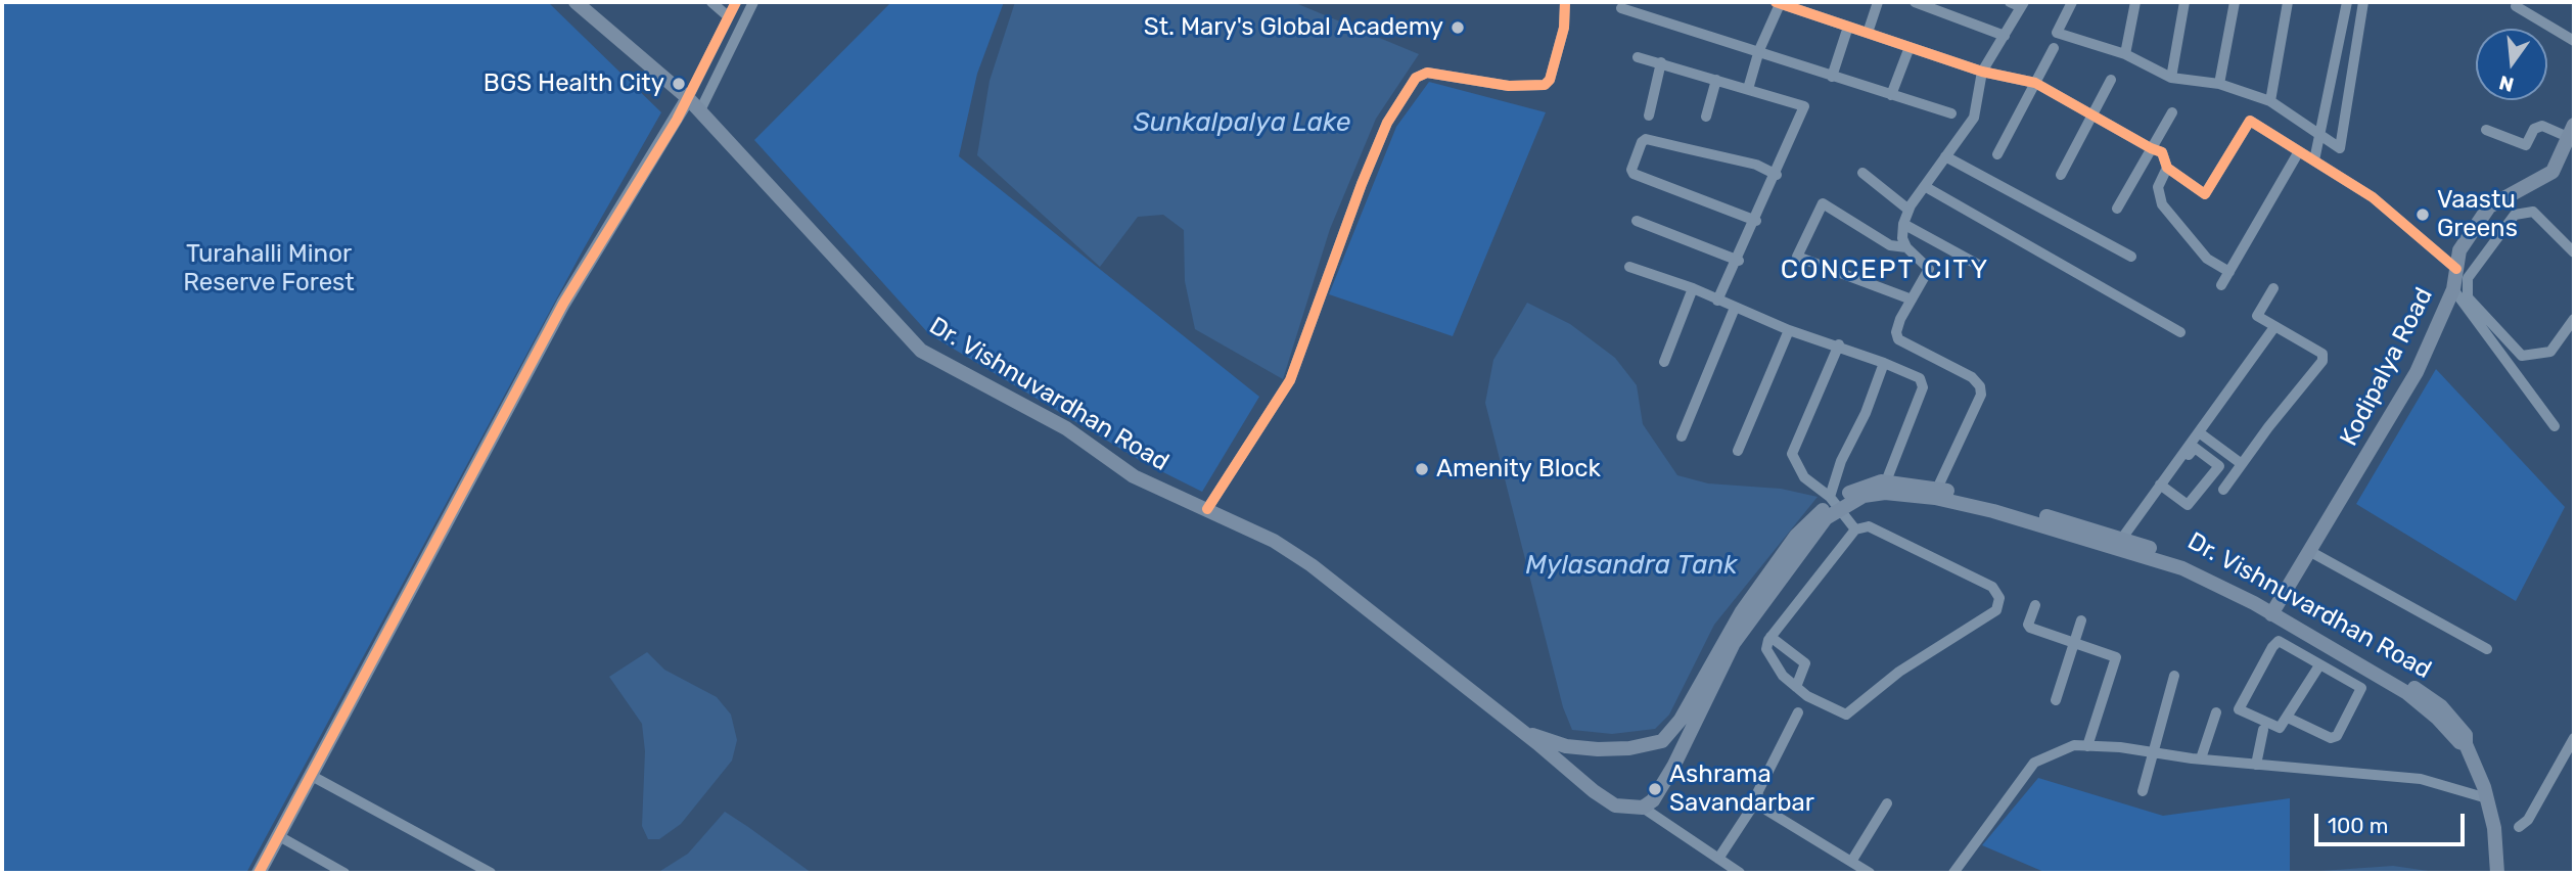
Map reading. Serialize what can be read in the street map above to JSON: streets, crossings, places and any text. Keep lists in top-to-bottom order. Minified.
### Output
{"streets":{"main road":["Kodipalya Road","Dr. Vishnuvardhan Road"]},"crossings":[["Kodipalya Road","Dr. Vishnuvardhan Road"]],"districts":["CONCEPT CITY"],"water":["Sunkalpalya Lake","Mylasandra Tank"],"parks":["Turahalli Minor Reserve Forest"],"places":["St. Mary's Global Academy","BGS Health City","Vaastu Greens","Amenity Block","Ashrama Savandarbar"],"scale_bar":"100 m","north":"bottom"}
